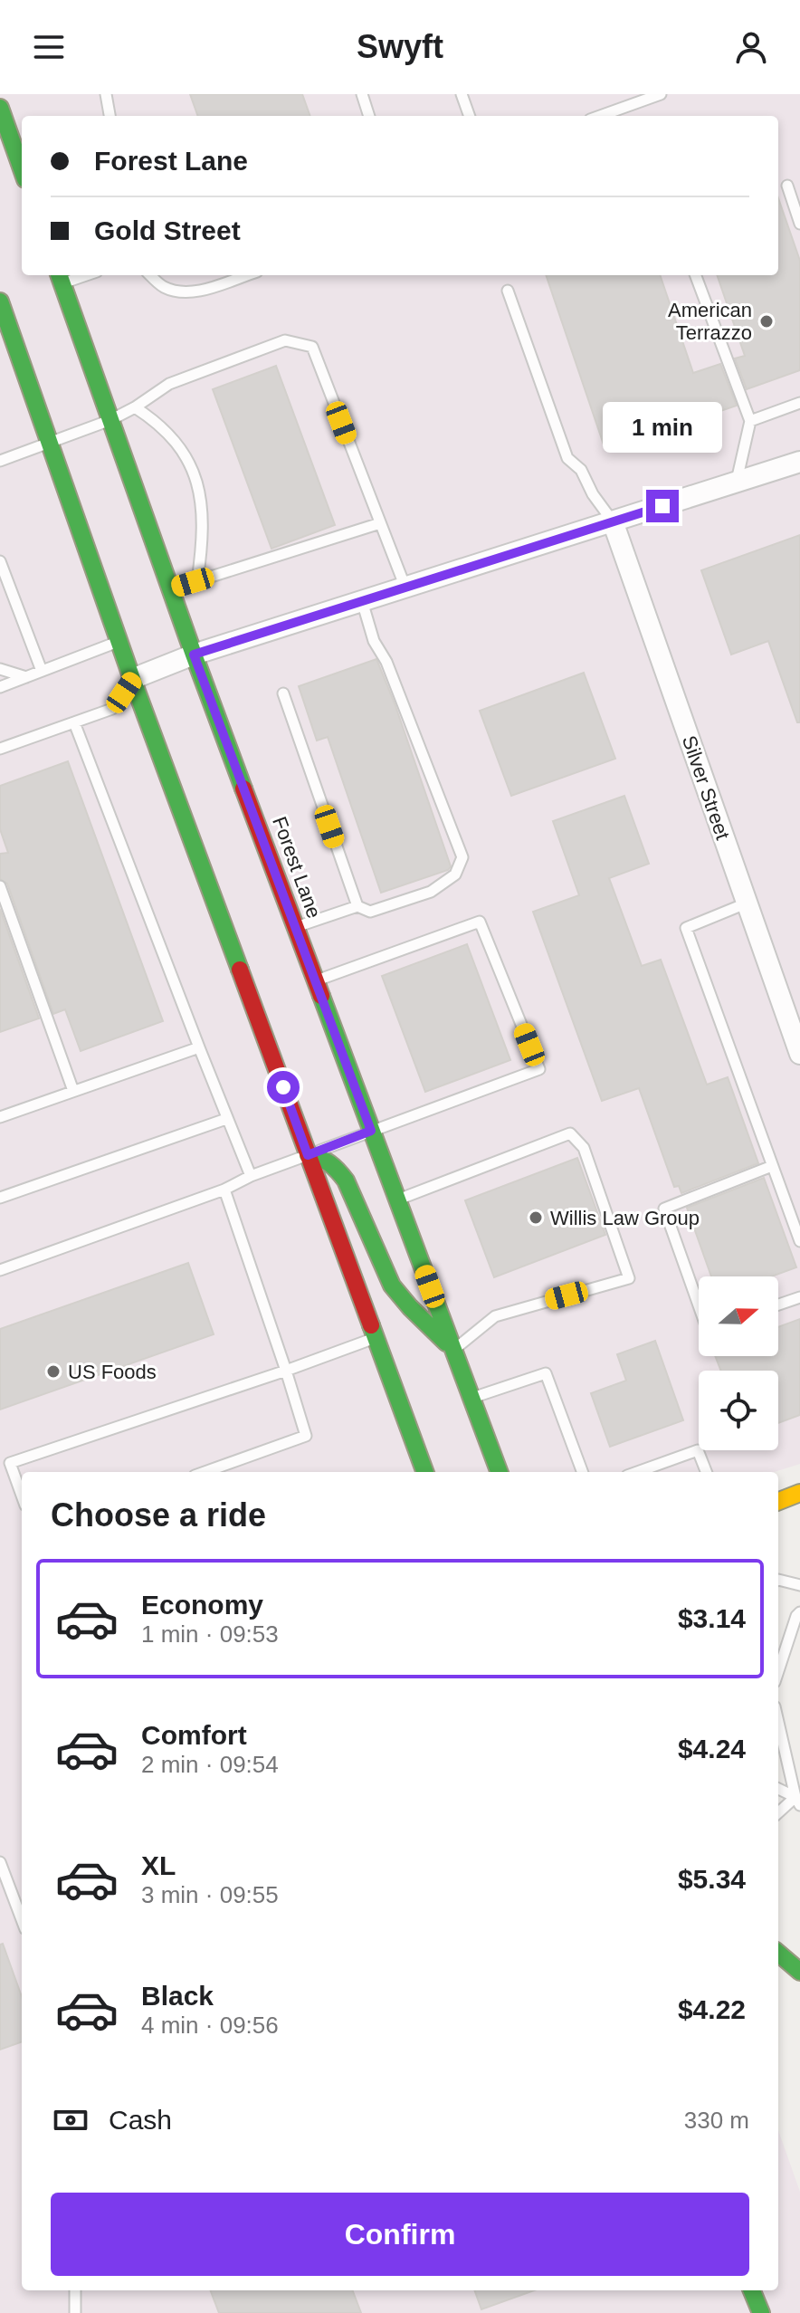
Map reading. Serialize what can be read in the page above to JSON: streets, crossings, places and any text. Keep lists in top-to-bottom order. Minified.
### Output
{"streets":{"main road":["Forest Lane"],"street":["Silver Street"]},"places":["American Terrazzo","Willis Law Group","US Foods"],"north":"right","page":{"header":"Swyft","banner":["Forest Lane","Gold Street"],"bubble":"1 min","heading":"Choose a ride","list":[{"name":"Economy","note":"1 min · 09:53","value":"$3.14"},{"name":"Comfort","note":"2 min · 09:54","value":"$4.24"},{"name":"XL","note":"3 min · 09:55","value":"$5.34"},{"name":"Black","note":"4 min · 09:56","value":"$4.22"}],"pay":["Cash","330 m"],"buttons":"Confirm"}}
